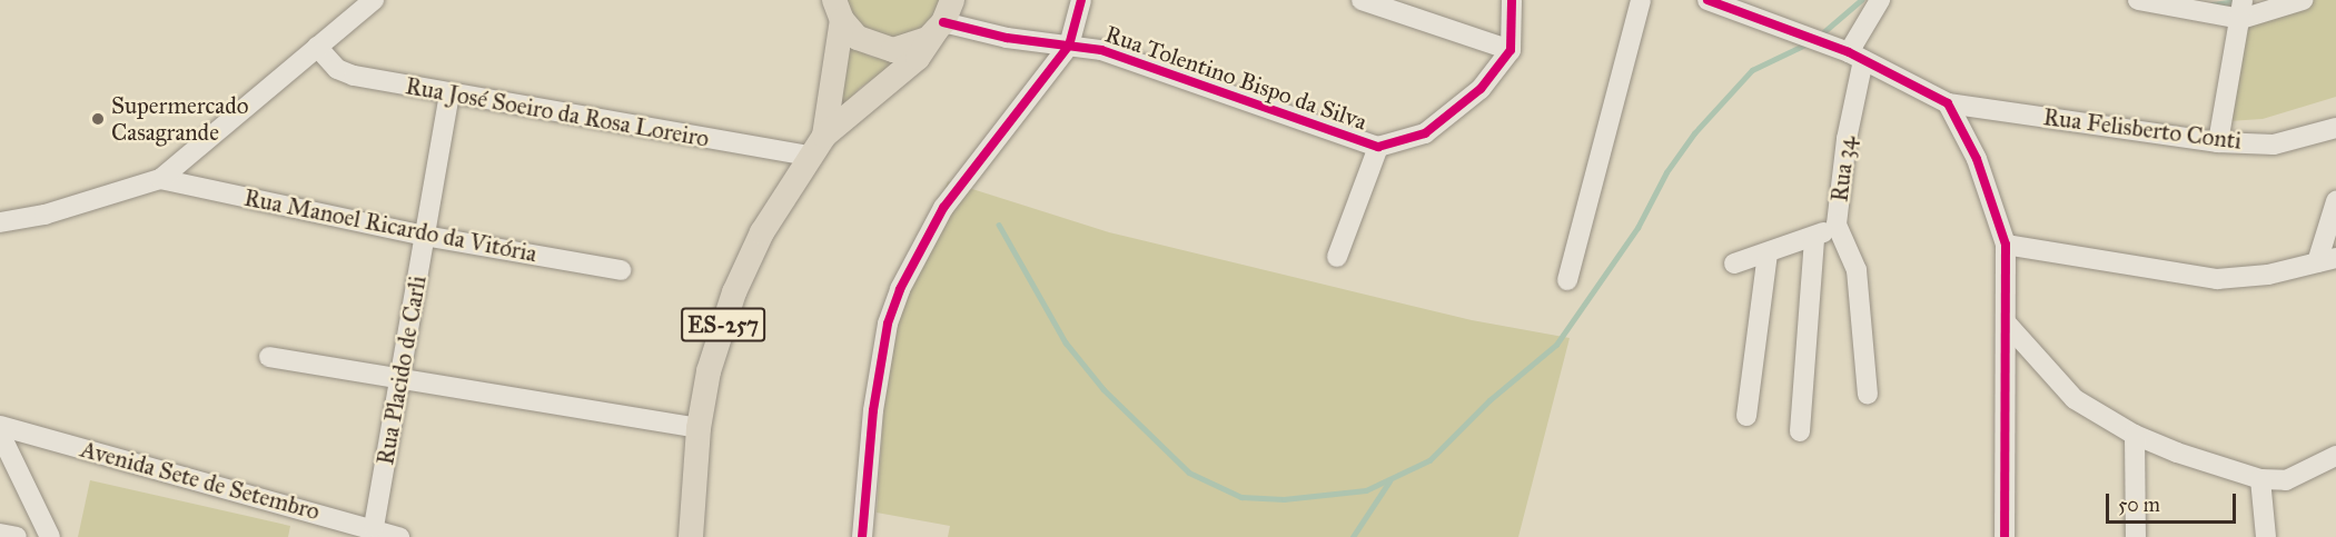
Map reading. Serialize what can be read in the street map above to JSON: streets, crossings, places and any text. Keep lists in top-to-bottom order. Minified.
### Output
{"streets":{"main road":["ES-257"],"street":["Rua Tolentino Bispo da Silva","Rua José Soeiro da Rosa Loreiro","Rua Felisberto Conti","Rua 34","Rua Manoel Ricardo da Vitória","Rua Placido de Carli","Avenida Sete de Setembro"]},"crossings":[["Rua Tolentino Bispo da Silva","ES-257"],["Rua José Soeiro da Rosa Loreiro","ES-257"],["Rua José Soeiro da Rosa Loreiro","Rua Placido de Carli"],["Rua Felisberto Conti","Rua 34"],["Rua Manoel Ricardo da Vitória","Rua Placido de Carli"],["Rua Placido de Carli","Avenida Sete de Setembro"]],"places":["Supermercado Casagrande"],"scale_bar":"50 m"}
